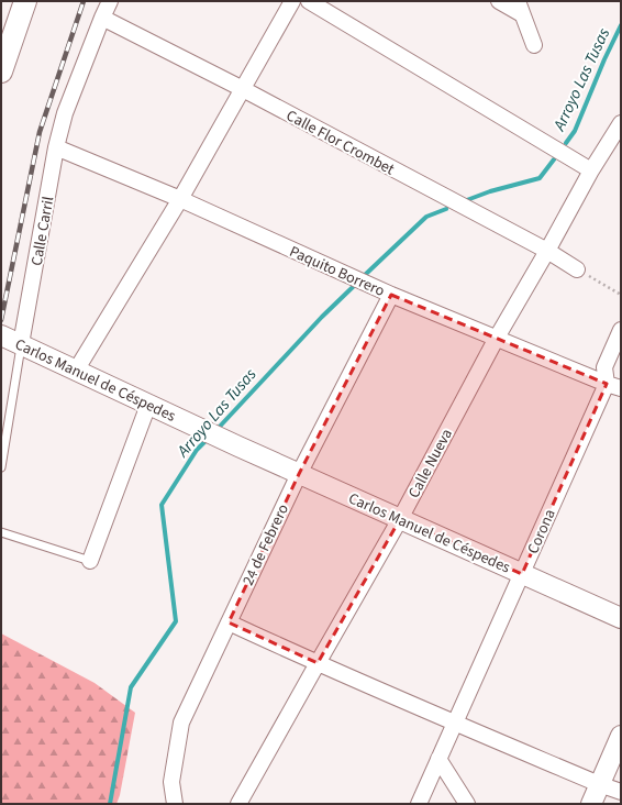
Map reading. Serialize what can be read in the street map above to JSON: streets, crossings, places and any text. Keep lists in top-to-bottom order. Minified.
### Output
{"streets":{"street":["Calle Flor Crombet","Calle Carril","Paquito Borrero","Carlos Manuel de Céspedes","Calle Nueva","Corona","24 de Febrero"]},"crossings":[["Calle Flor Crombet","Calle Carril"],["Calle Flor Crombet","Calle Nueva"],["Calle Carril","Paquito Borrero"],["Calle Carril","Carlos Manuel de Céspedes"],["Paquito Borrero","Calle Nueva"],["Paquito Borrero","Corona"],["Paquito Borrero","24 de Febrero"],["Carlos Manuel de Céspedes","Calle Nueva"],["Carlos Manuel de Céspedes","Corona"],["Carlos Manuel de Céspedes","24 de Febrero"]],"water":["Arroyo Las Tusas"]}
